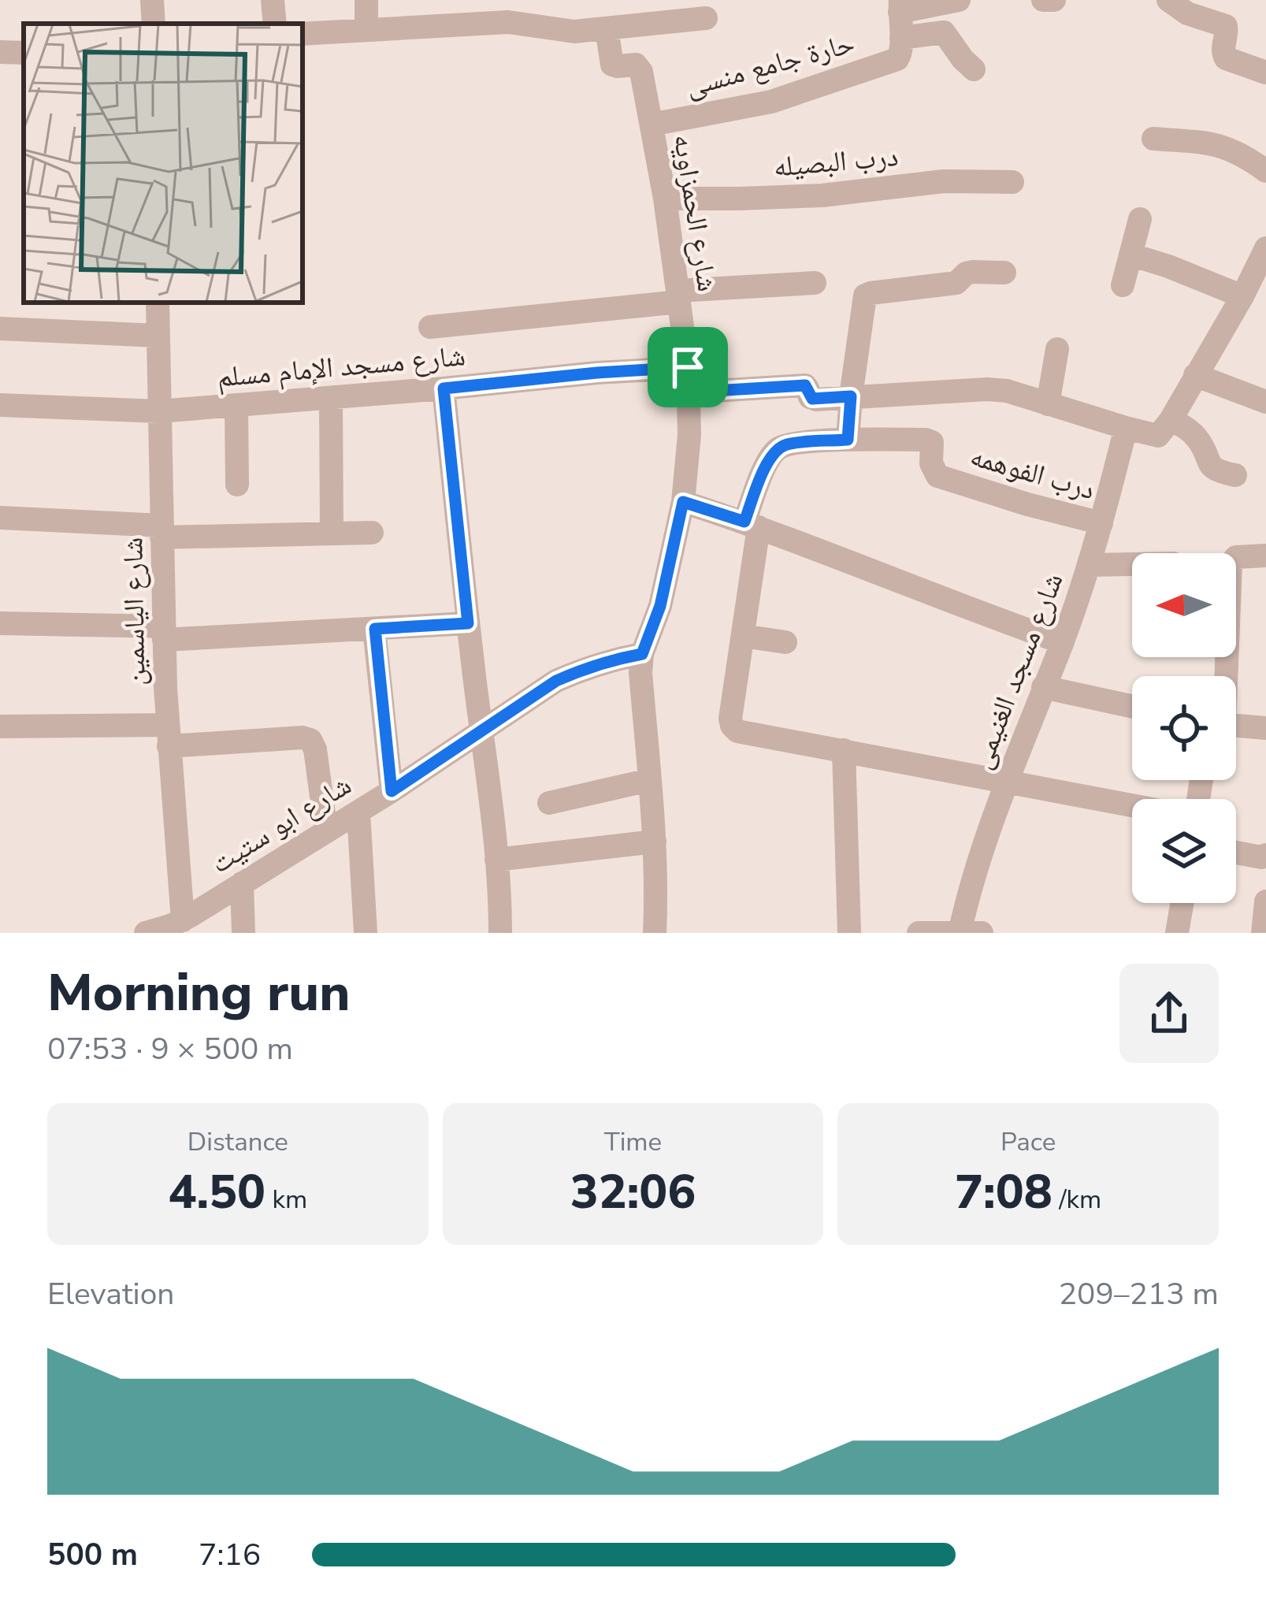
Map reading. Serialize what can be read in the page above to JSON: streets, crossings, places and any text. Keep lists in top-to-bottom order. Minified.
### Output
{"streets":{"street":["حارة جامع منسى","درب البصيله","شارع الحمزاويه","شارع مسجد الإمام مسلم","درب الفوهمه","شارع الياسمين","شارع مسجد الغنيمى","شارع ابو ستيت"]},"crossings":[["حارة جامع منسى","شارع الحمزاويه"],["درب البصيله","شارع الحمزاويه"],["شارع الحمزاويه","شارع مسجد الإمام مسلم"],["شارع الحمزاويه","شارع ابو ستيت"],["شارع مسجد الإمام مسلم","شارع الياسمين"],["درب الفوهمه","شارع مسجد الغنيمى"],["شارع الياسمين","شارع ابو ستيت"]],"north":"left","page":{"heading":["Morning run","07:53 · 9 × 500 m"],"stats":[["Distance","4.50 km"],["Time","32:06"],["Pace","7:08 /km"]],"chart":["Elevation","209–213 m"],"list":[{"name":"500 m","note":"7:16"}]}}
